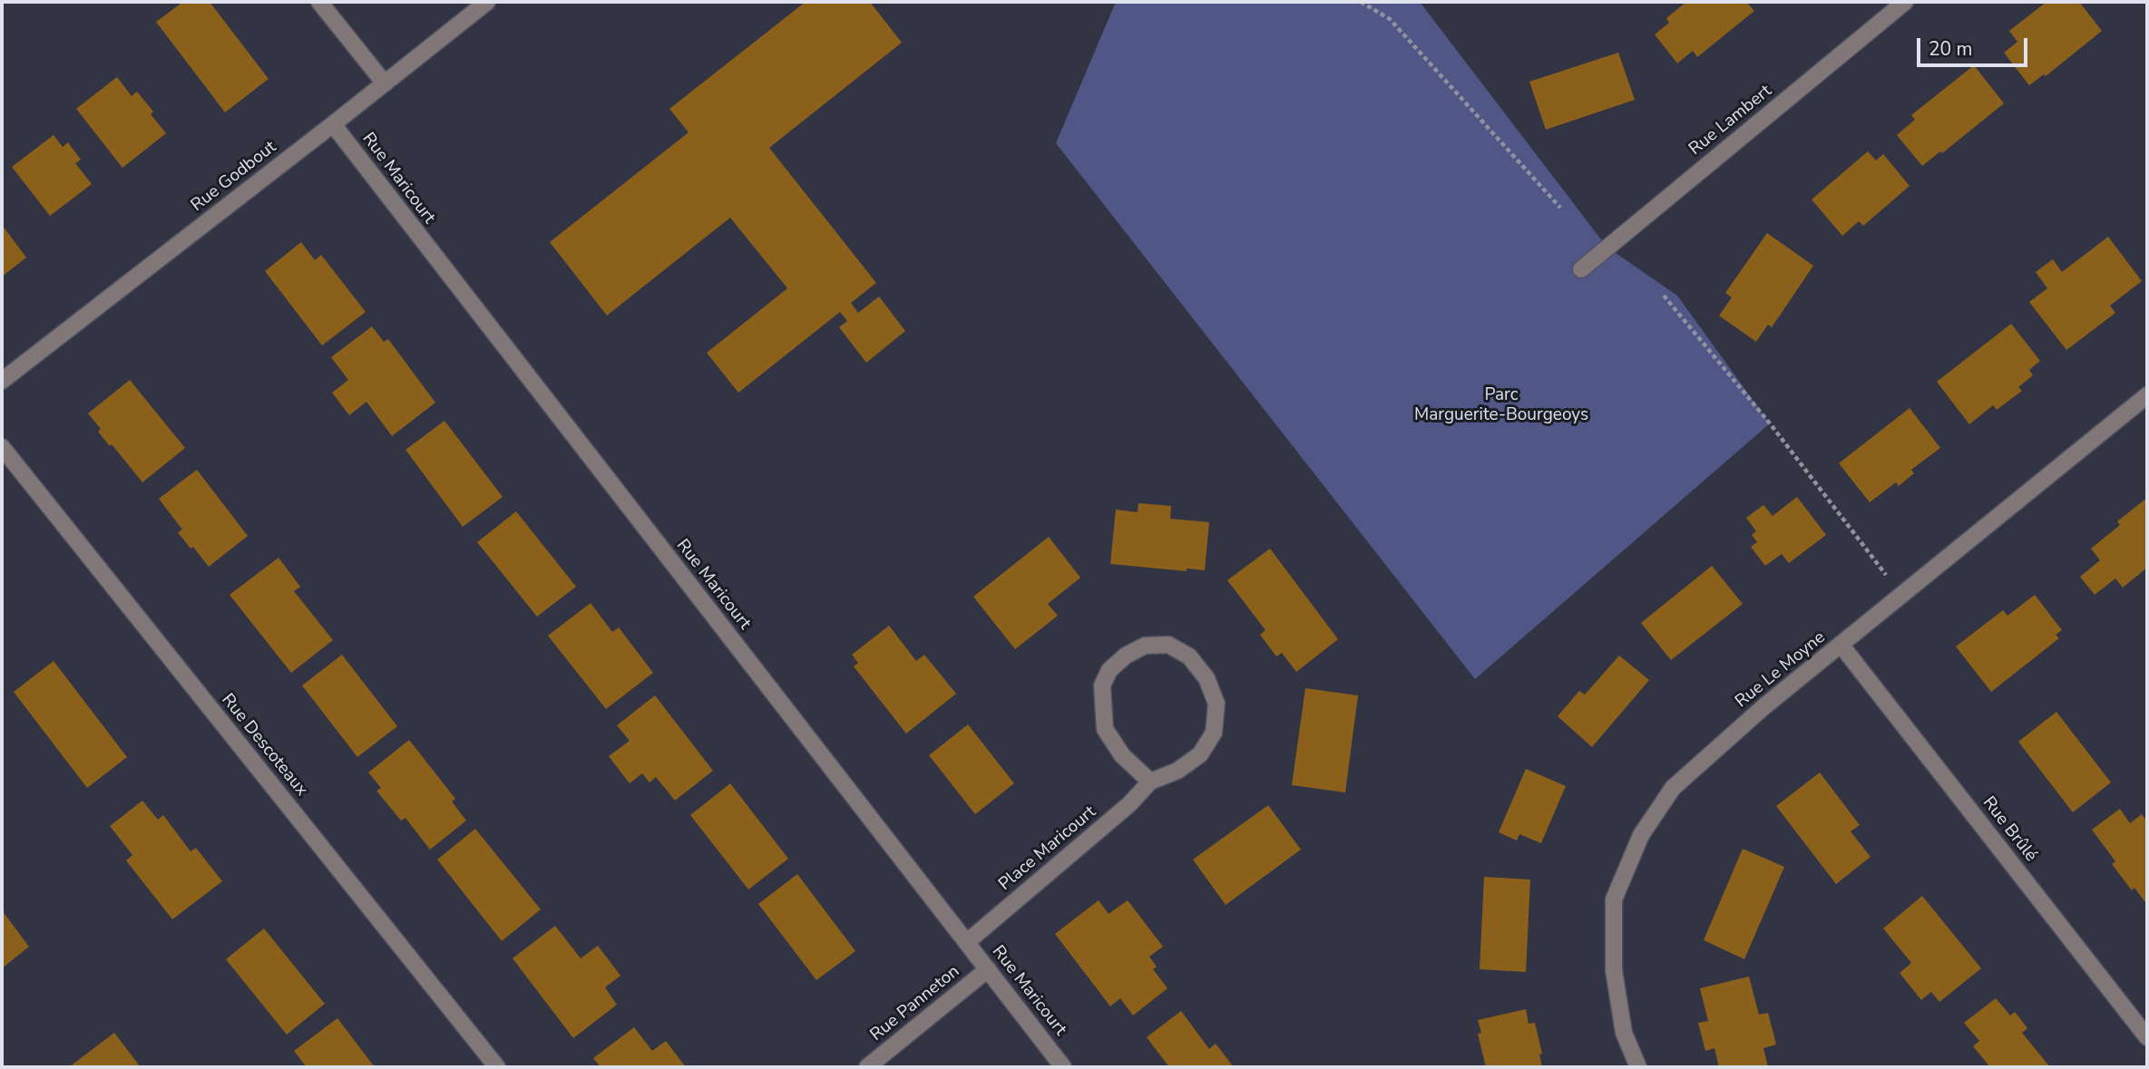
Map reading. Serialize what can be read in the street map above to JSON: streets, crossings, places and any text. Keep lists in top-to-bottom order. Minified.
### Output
{"streets":{"street":["Rue Lambert","Rue Godbout","Rue Maricourt","Rue Le Moyne","Rue Descoteaux","Rue Brûlé","Place Maricourt","Rue Panneton"]},"crossings":[["Rue Godbout","Rue Maricourt"],["Rue Maricourt","Place Maricourt"],["Rue Maricourt","Rue Panneton"],["Rue Le Moyne","Rue Brûlé"]],"parks":["Parc Marguerite-Bourgeoys"],"scale_bar":"20 m"}
